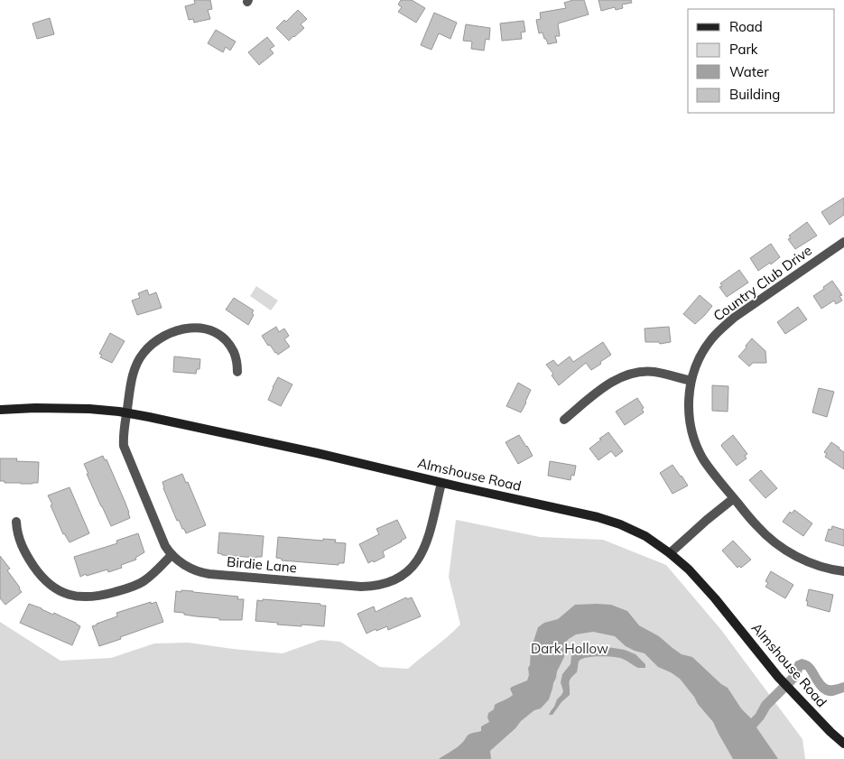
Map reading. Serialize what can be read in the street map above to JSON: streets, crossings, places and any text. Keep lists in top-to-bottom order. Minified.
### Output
{"streets":{"main road":["Almshouse Road"],"street":["Country Club Drive","Birdie Lane"]},"crossings":[["Almshouse Road","Birdie Lane"]],"parks":["Dark Hollow"],"legend":["Road","Park","Water","Building"]}
